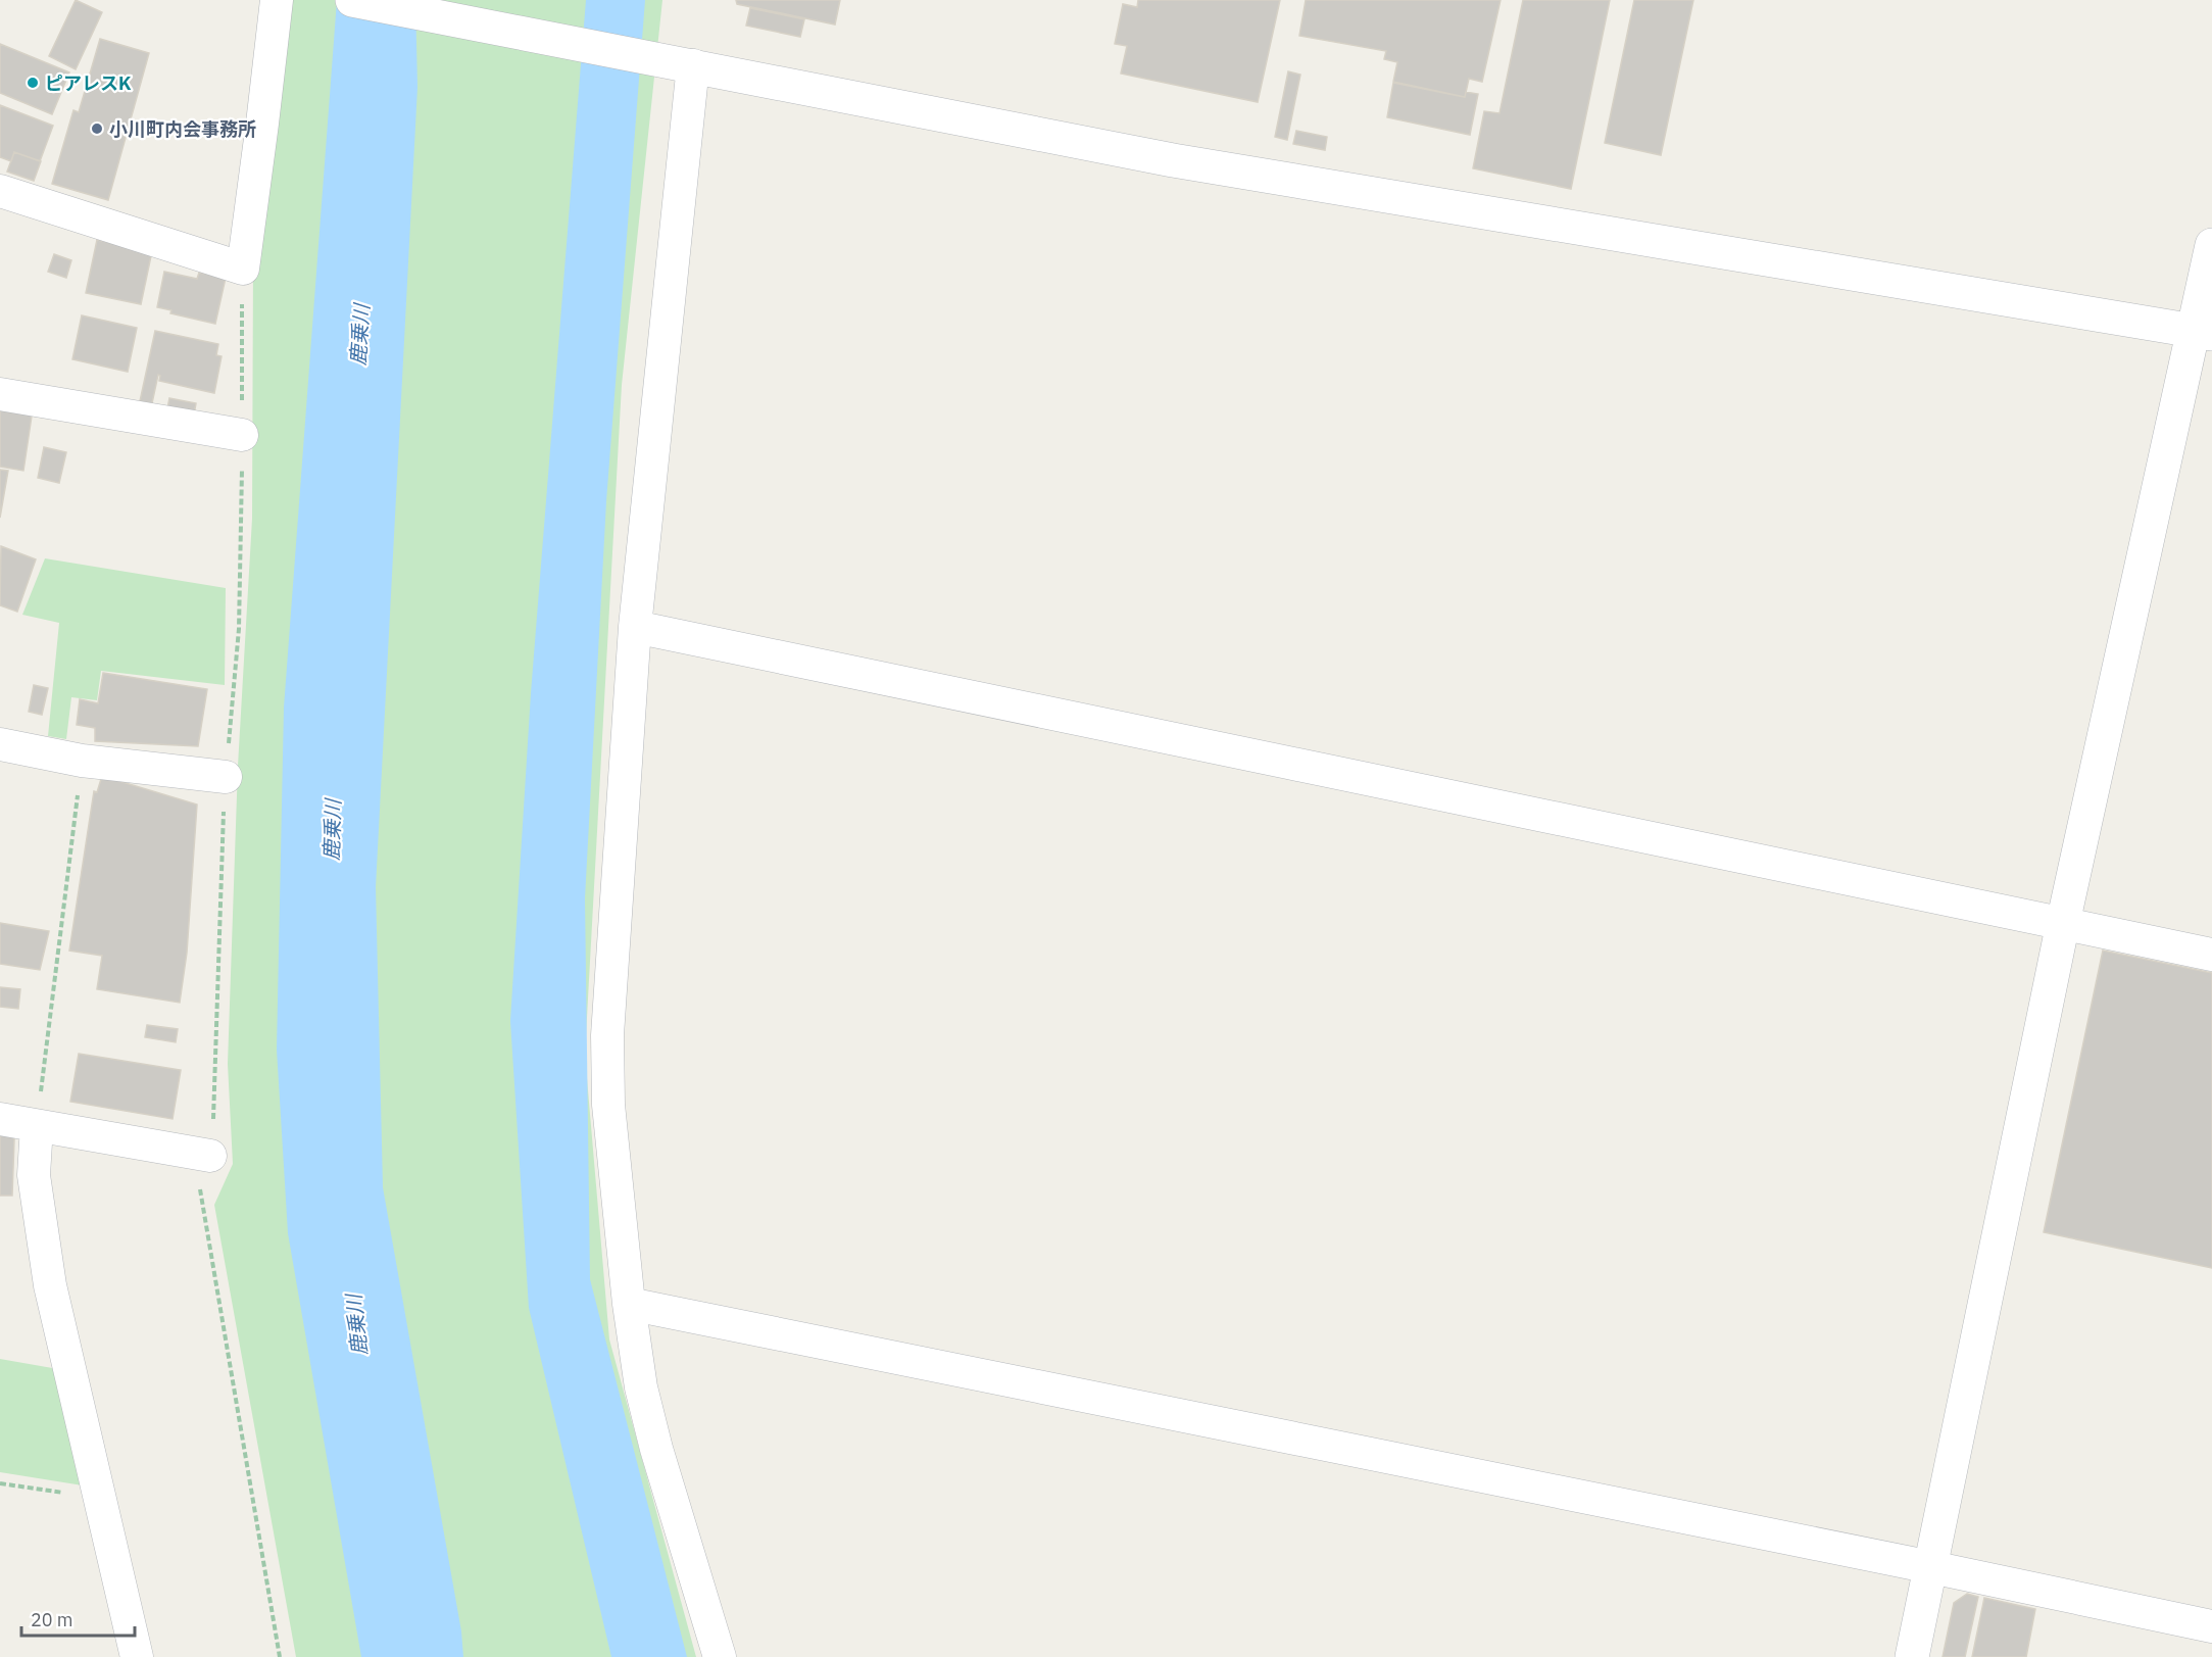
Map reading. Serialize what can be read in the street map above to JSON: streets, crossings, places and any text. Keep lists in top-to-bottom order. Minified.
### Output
{"water":["鹿乗川"],"places":["ピアレスK","小川町内会事務所"],"scale_bar":"20 m"}
